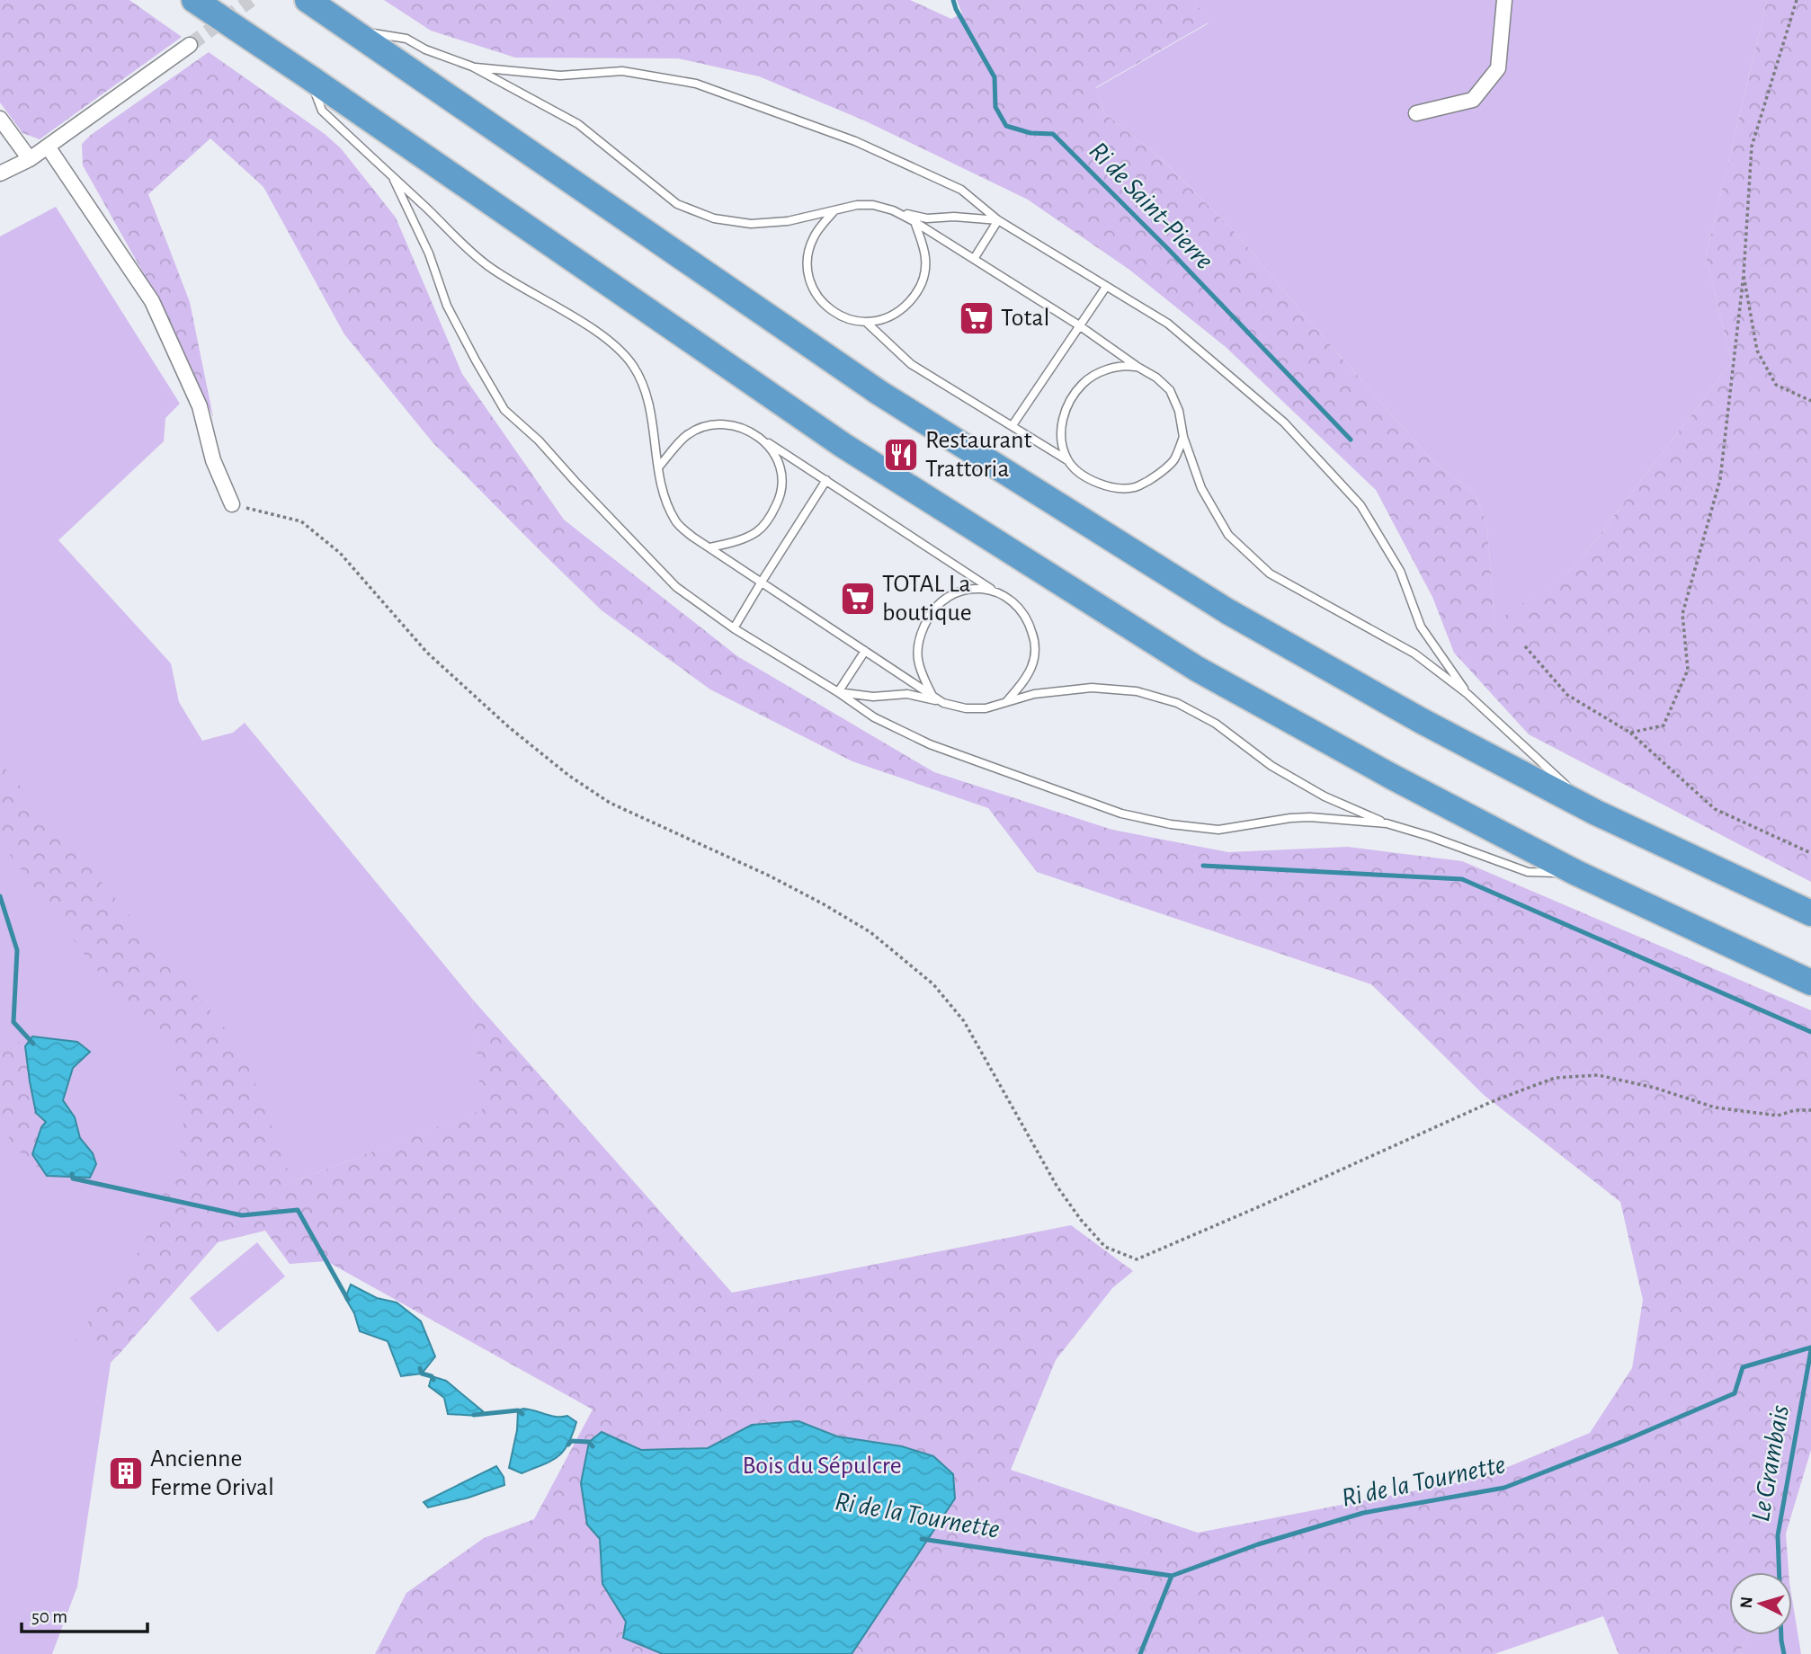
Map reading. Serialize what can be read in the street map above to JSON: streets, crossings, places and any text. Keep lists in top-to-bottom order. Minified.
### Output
{"water":["Ri de Saint-Pierre","Le Grambais","Ri de la Tournette"],"parks":["Bois du Sépulcre"],"places":{"supermarket":["Total","TOTAL La boutique"],"restaurant":["Restaurant Trattoria"],"building":["Ancienne Ferme Orival"]},"scale_bar":"50 m","north":"left"}
